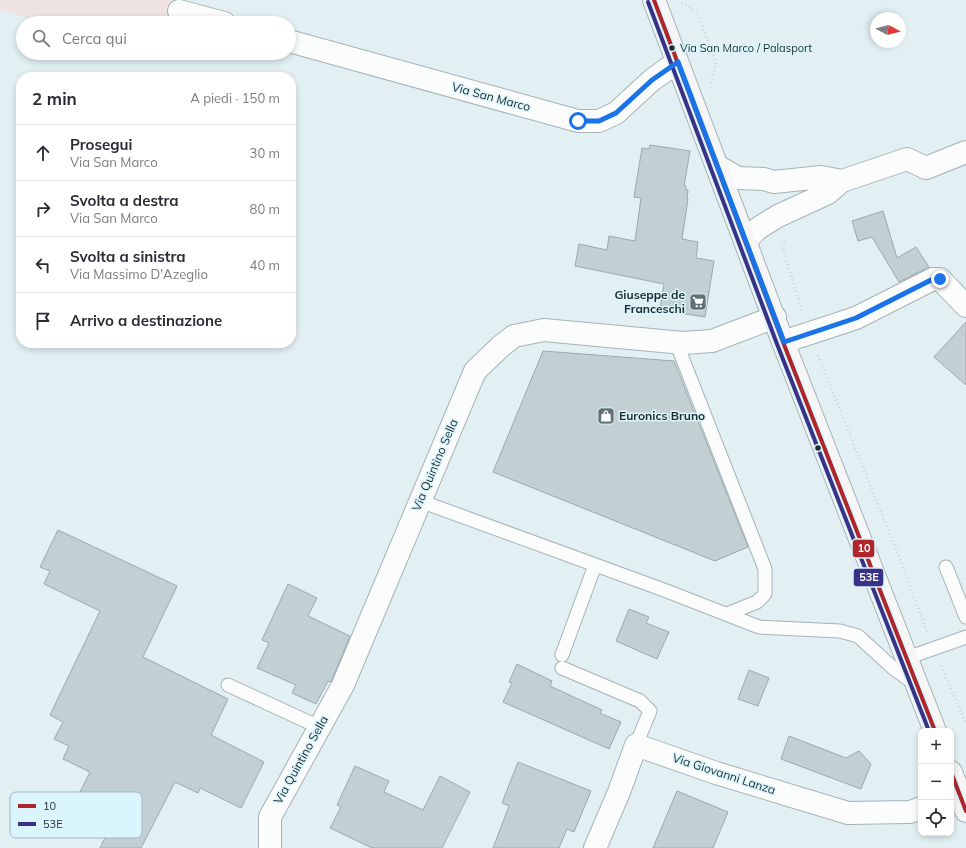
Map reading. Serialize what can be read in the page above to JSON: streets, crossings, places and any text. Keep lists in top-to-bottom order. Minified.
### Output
{"streets":{"street":["Via San Marco","Via Quintino Sella","Via Giovanni Lanza"]},"places":{"other":["Via San Marco / Palasport"],"supermarket":["Giuseppe de Franceschi"],"shop":["Euronics Bruno"]},"lines":["transit line 10","transit line 53E"],"legend":["10","53E"],"north":"right","page":{"search":"Cerca qui","heading":["2 min","A piedi · 150 m"],"list":[["Prosegui","Via San Marco","30 m"],["Svolta a destra","Via San Marco","80 m"],["Svolta a sinistra","Via Massimo D'Azeglio","40 m"],"Arrivo a destinazione"],"map_buttons":["+","−"]}}
